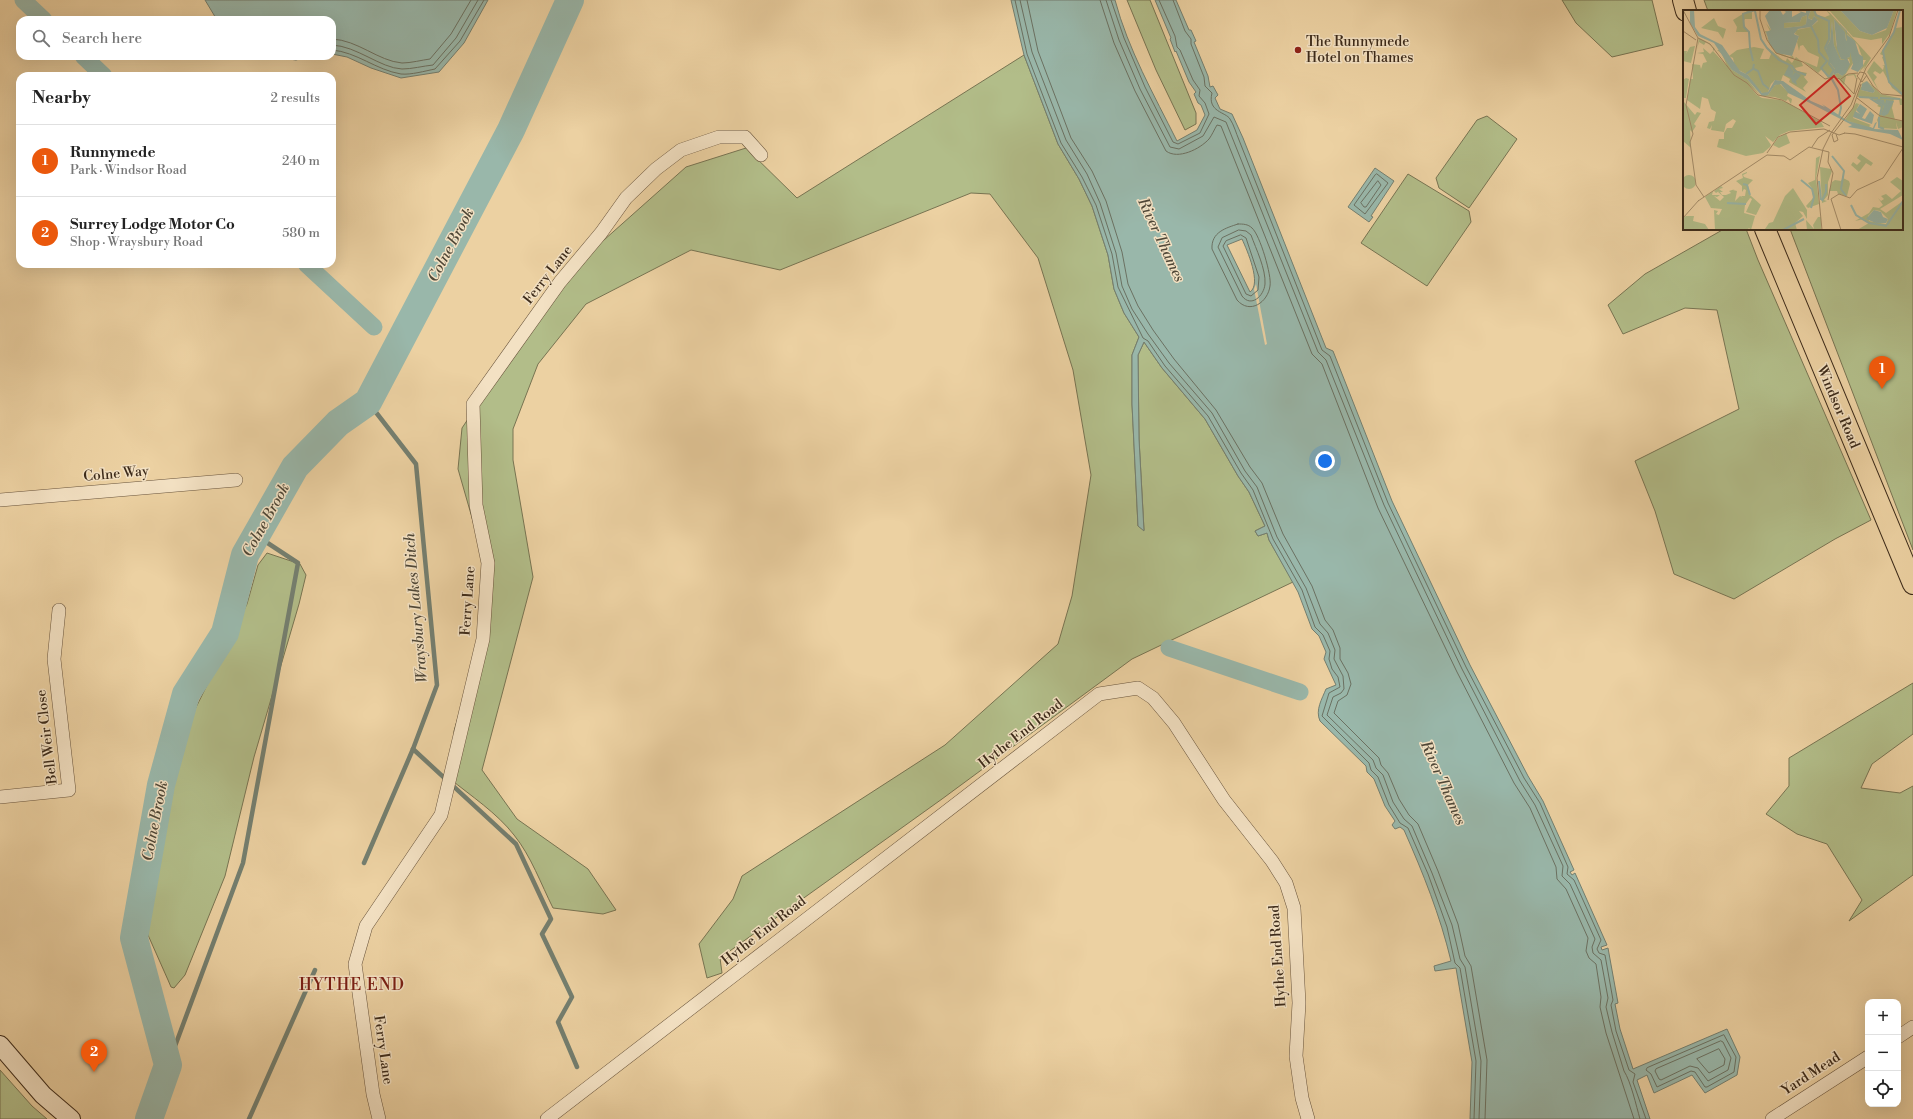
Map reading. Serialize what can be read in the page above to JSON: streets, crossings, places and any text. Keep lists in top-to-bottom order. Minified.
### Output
{"streets":{"main road":["Windsor Road"],"street":["Ferry Lane","Colne Way","Hythe End Road","Bell Weir Close","Yard Mead"]},"districts":["HYTHE END"],"water":["River Thames","Colne Brook","Wraysbury Lakes Ditch"],"places":["The Runnymede Hotel on Thames"],"page":{"search":"Search here","heading":["Nearby","2 results"],"list":[{"mark":"1","name":"Runnymede","note":"Park · Windsor Road","value":"240 m"},{"mark":"2","name":"Surrey Lodge Motor Co","note":"Shop · Wraysbury Road","value":"580 m"}],"pins":["1","2"],"map_buttons":["+","−"]}}
